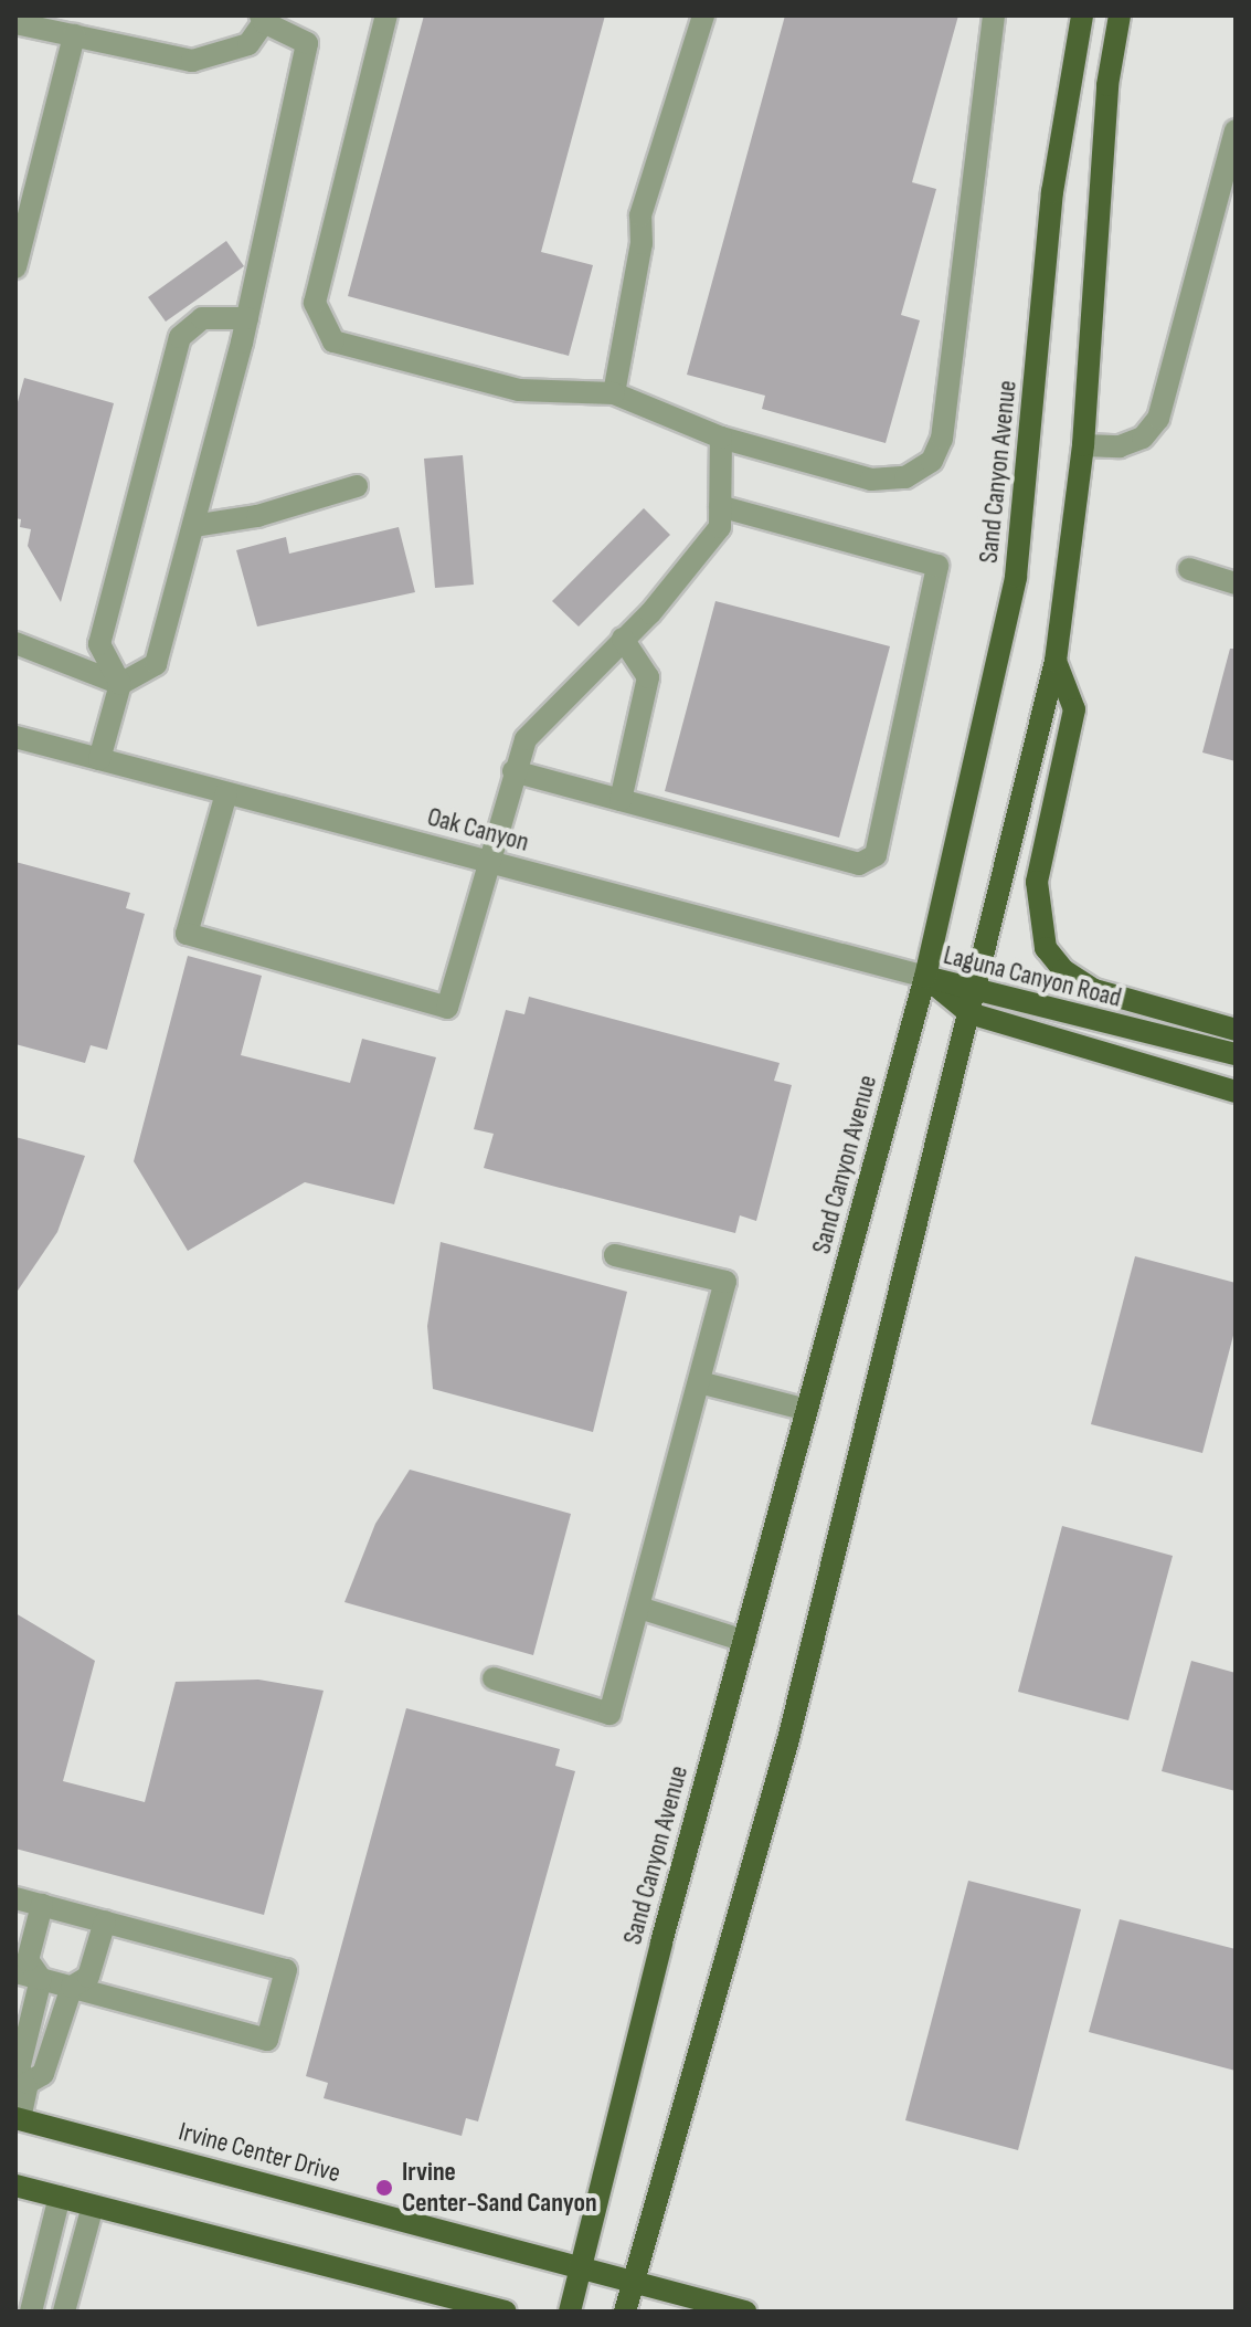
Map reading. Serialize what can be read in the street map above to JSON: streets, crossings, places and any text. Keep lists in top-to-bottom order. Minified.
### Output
{"streets":{"main road":["Sand Canyon Avenue","Laguna Canyon Road","Irvine Center Drive"],"street":["Oak Canyon"]},"crossings":[["Sand Canyon Avenue","Oak Canyon"],["Sand Canyon Avenue","Laguna Canyon Road"],["Sand Canyon Avenue","Irvine Center Drive"],["Oak Canyon","Laguna Canyon Road"]],"places":["Irvine Center-Sand Canyon"]}
